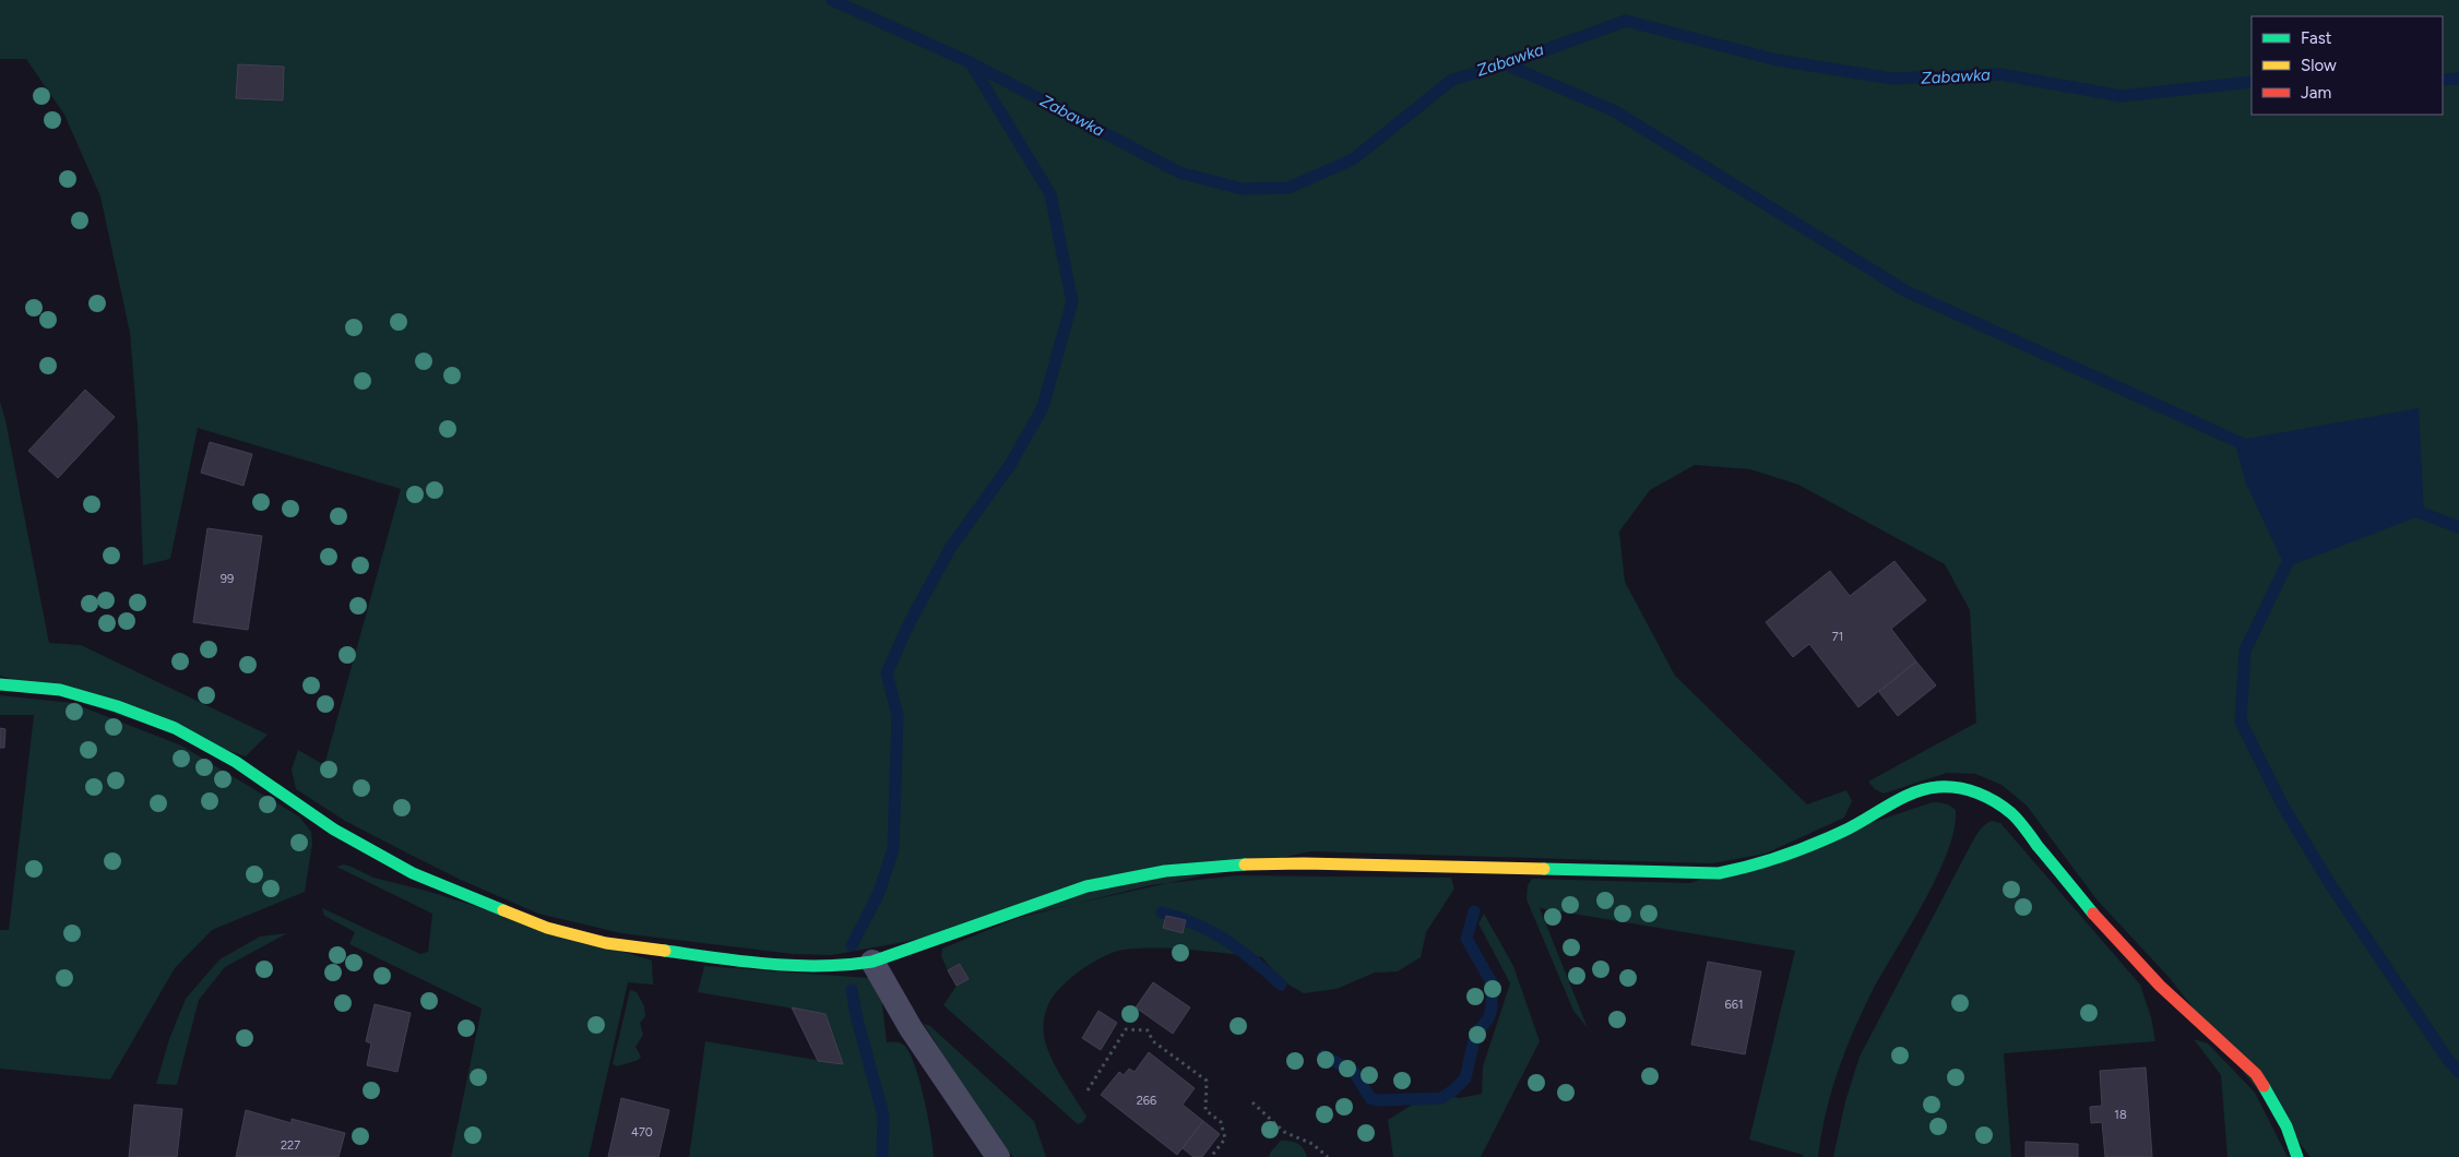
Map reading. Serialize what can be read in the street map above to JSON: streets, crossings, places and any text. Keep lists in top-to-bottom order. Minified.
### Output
{"water":["Zabawka"],"house_numbers":["99","71","661","266","18","470","227"],"legend":["Fast","Slow","Jam"]}
